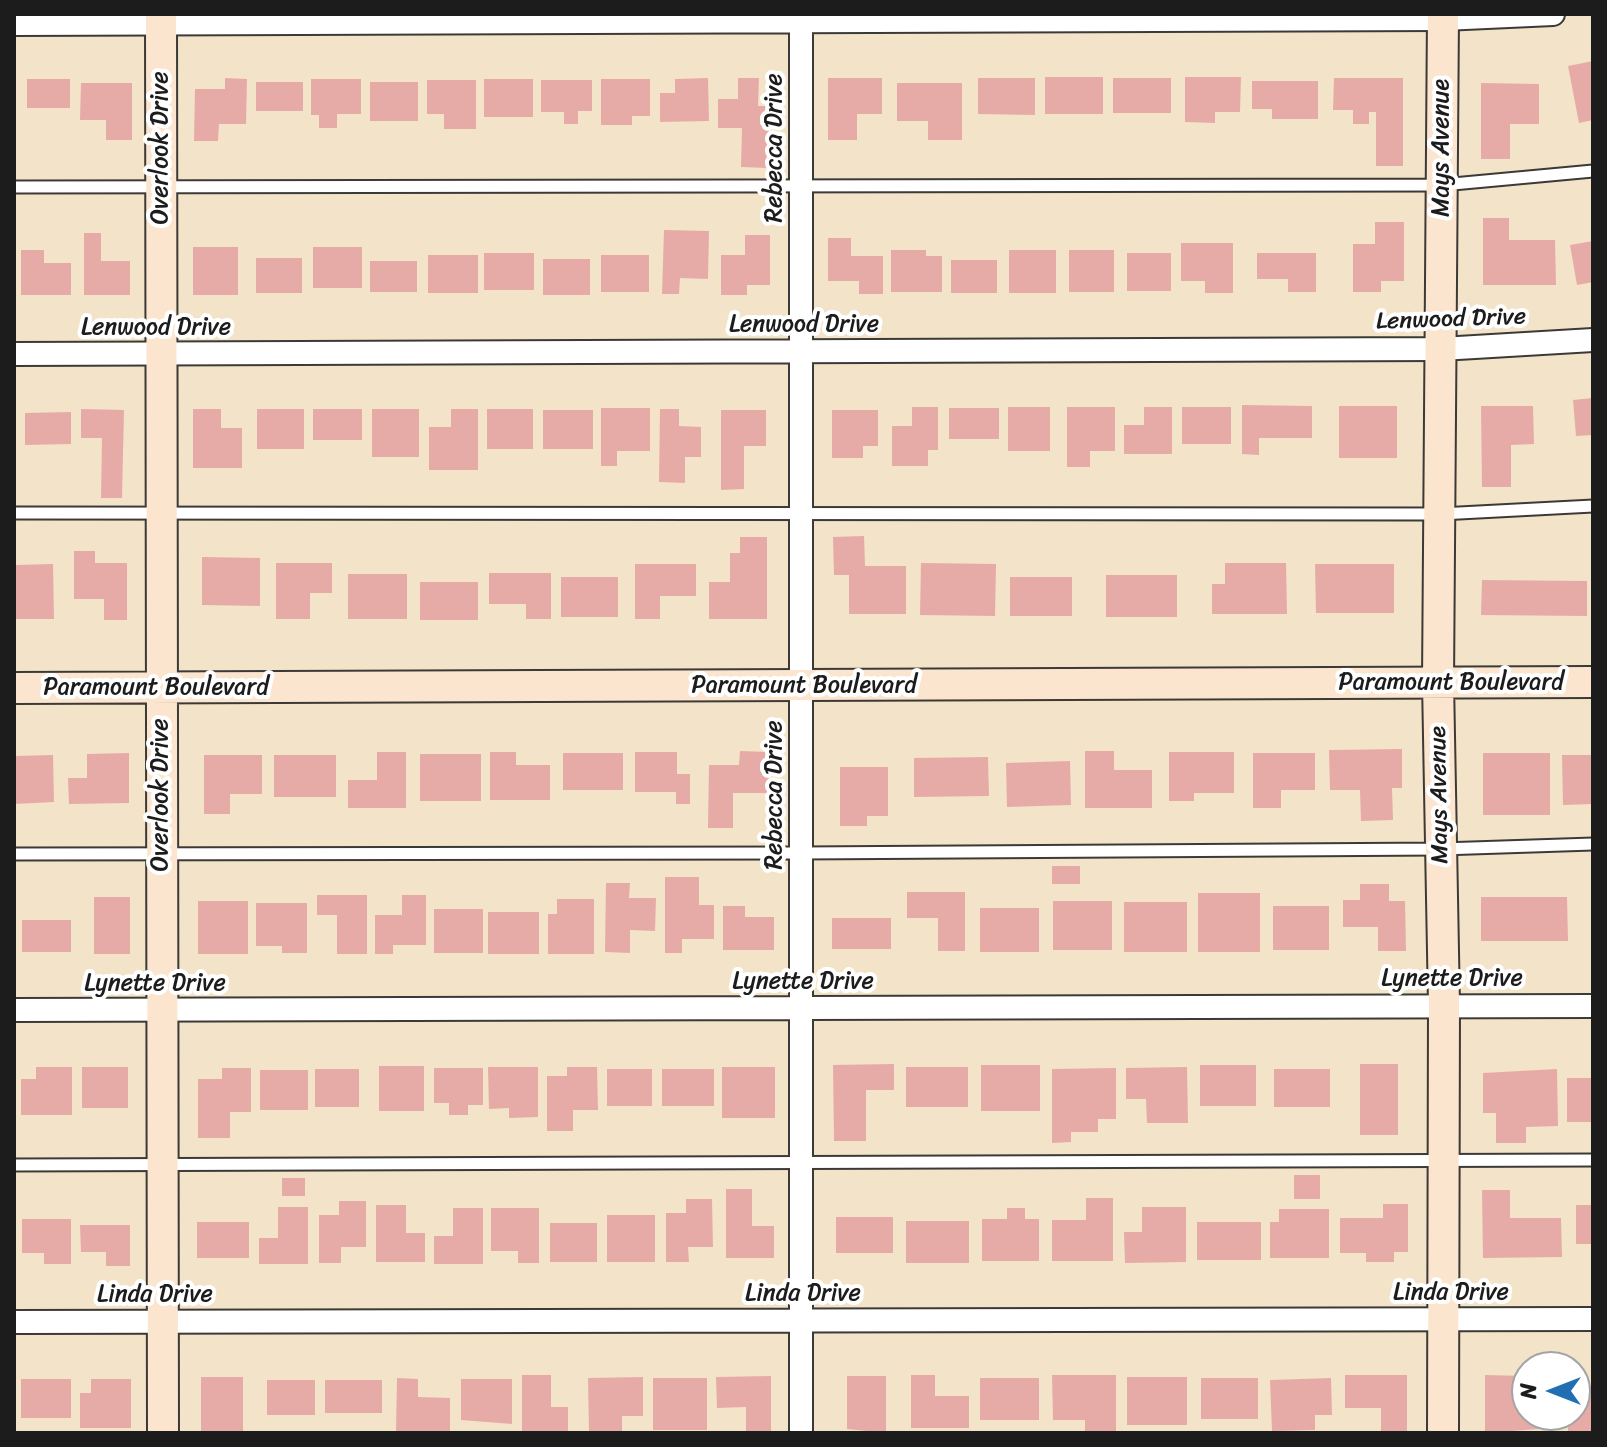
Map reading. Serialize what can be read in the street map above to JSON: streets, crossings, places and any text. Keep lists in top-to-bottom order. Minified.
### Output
{"streets":{"street":["Overlook Drive","Rebecca Drive","Mays Avenue","Lenwood Drive","Paramount Boulevard","Lynette Drive","Linda Drive"]},"crossings":[["Overlook Drive","Lenwood Drive"],["Overlook Drive","Paramount Boulevard"],["Overlook Drive","Lynette Drive"],["Overlook Drive","Linda Drive"],["Rebecca Drive","Lenwood Drive"],["Rebecca Drive","Paramount Boulevard"],["Rebecca Drive","Lynette Drive"],["Rebecca Drive","Linda Drive"],["Mays Avenue","Lenwood Drive"],["Mays Avenue","Paramount Boulevard"],["Mays Avenue","Lynette Drive"],["Mays Avenue","Linda Drive"]],"north":"left"}
